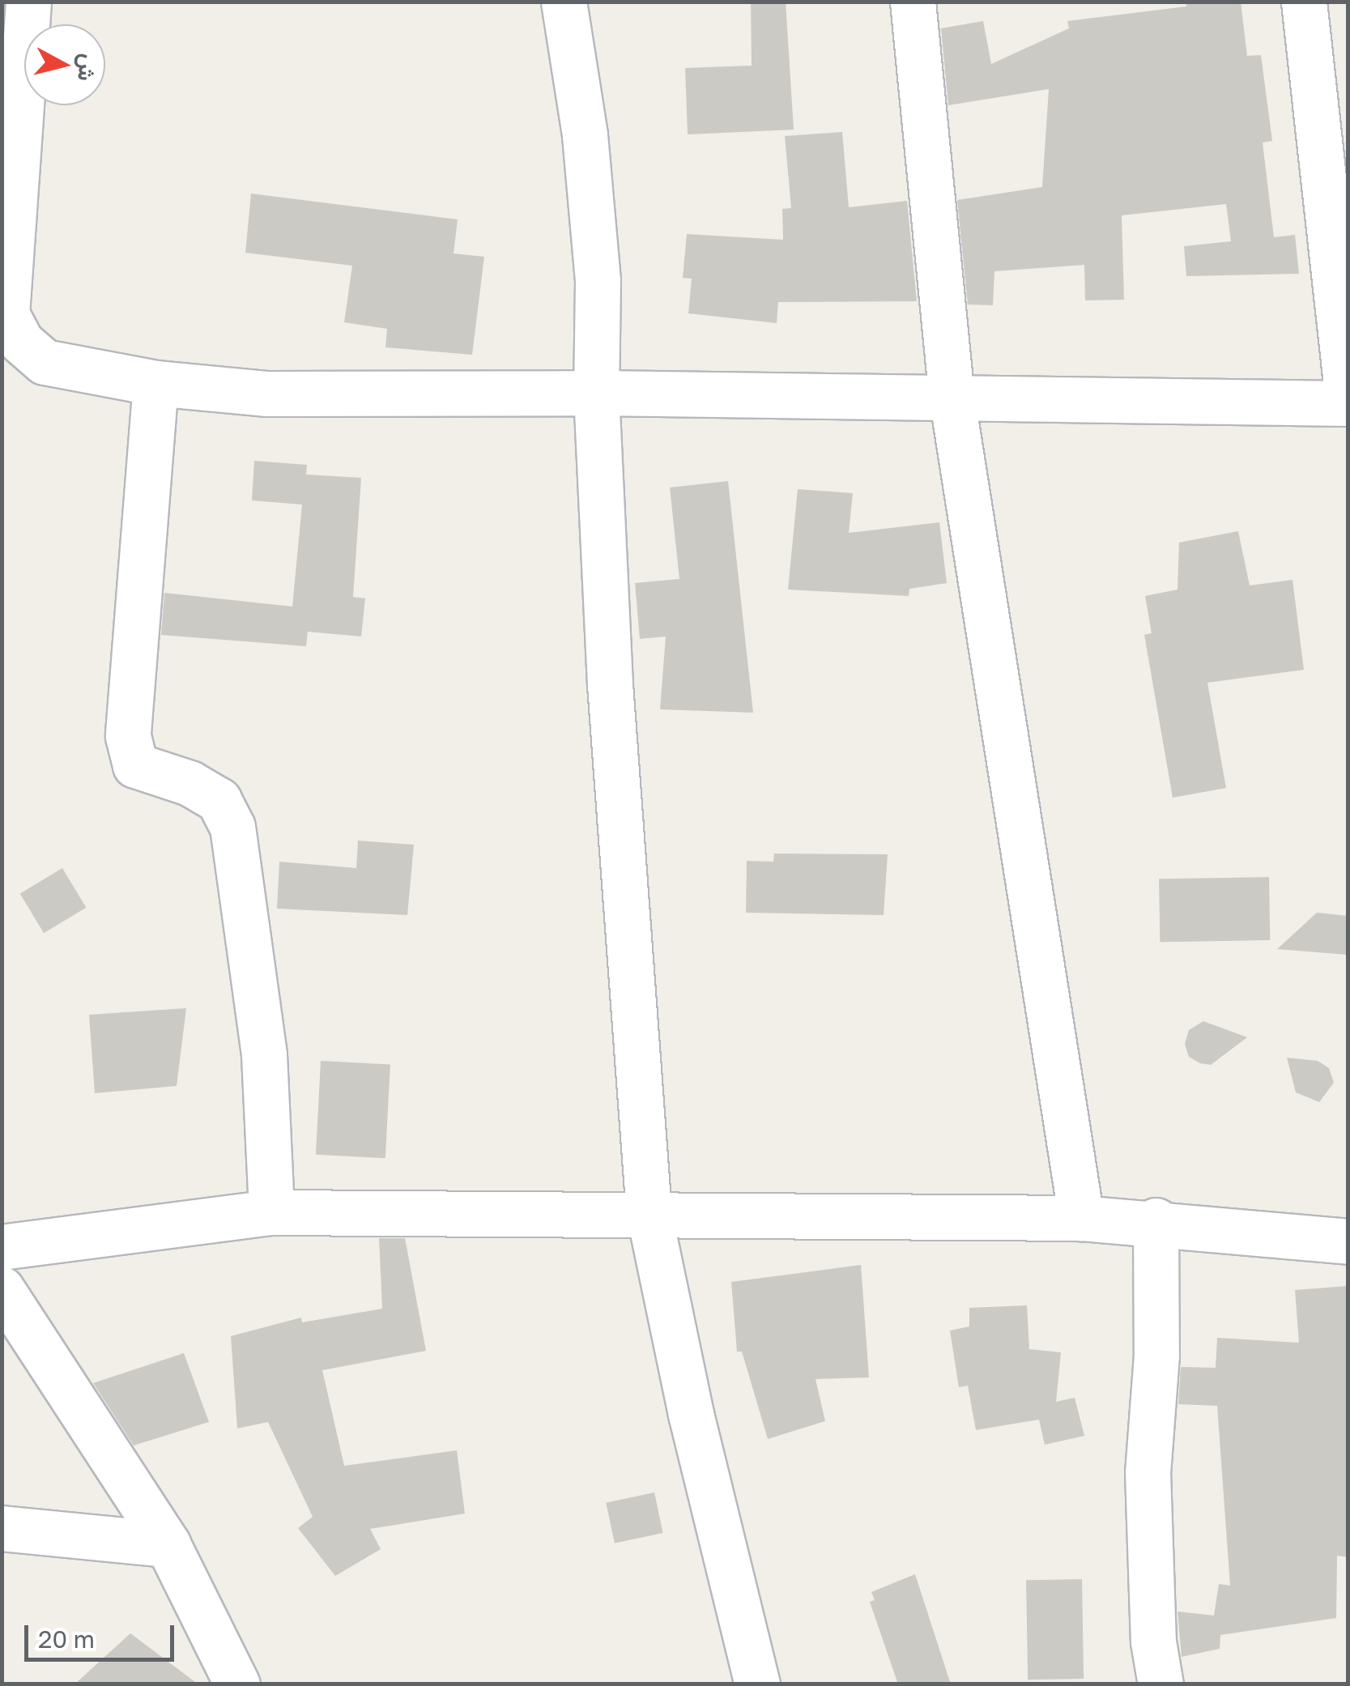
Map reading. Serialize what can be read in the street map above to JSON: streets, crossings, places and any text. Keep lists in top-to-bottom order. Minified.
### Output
{"scale_bar":"20 m","north":"right"}
